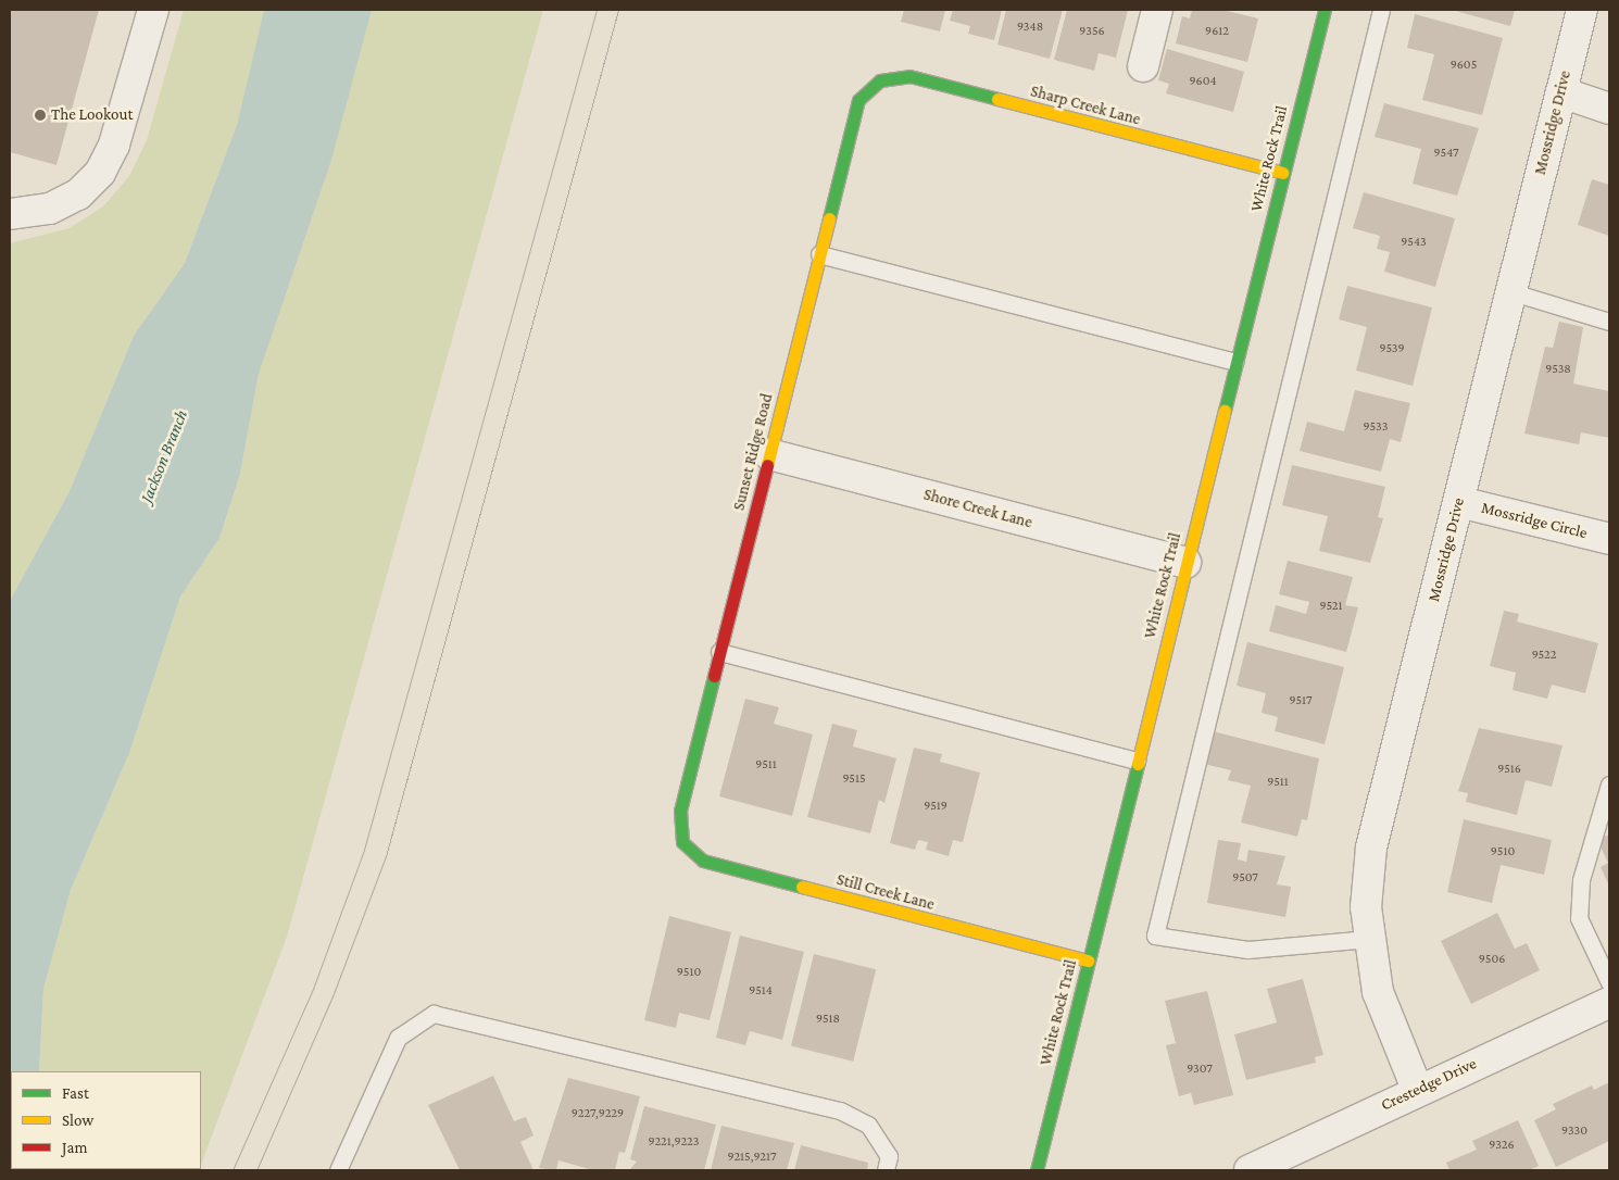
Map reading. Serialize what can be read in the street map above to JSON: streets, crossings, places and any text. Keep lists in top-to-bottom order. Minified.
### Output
{"streets":{"street":["Sharp Creek Lane","Mossridge Drive","White Rock Trail","Sunset Ridge Road","Shore Creek Lane","Mossridge Circle","Still Creek Lane","Crestedge Drive"]},"crossings":[["Sharp Creek Lane","White Rock Trail"],["Sharp Creek Lane","Sunset Ridge Road"],["Mossridge Drive","Mossridge Circle"],["Mossridge Drive","Crestedge Drive"],["White Rock Trail","Shore Creek Lane"],["White Rock Trail","Still Creek Lane"],["Sunset Ridge Road","Shore Creek Lane"],["Sunset Ridge Road","Still Creek Lane"]],"water":["Jackson Branch"],"places":["The Lookout"],"house_numbers":["9348","9356","9612","9605","9604","9547","9543","9539","9538","9533","9521","9522","9517","9511","9516","9515","9511","9519","9510","9507","9506","9510","9514","9518","9307","9227,9229","9330","9221,9223","9326","9215,9217"],"legend":["Fast","Slow","Jam"]}
